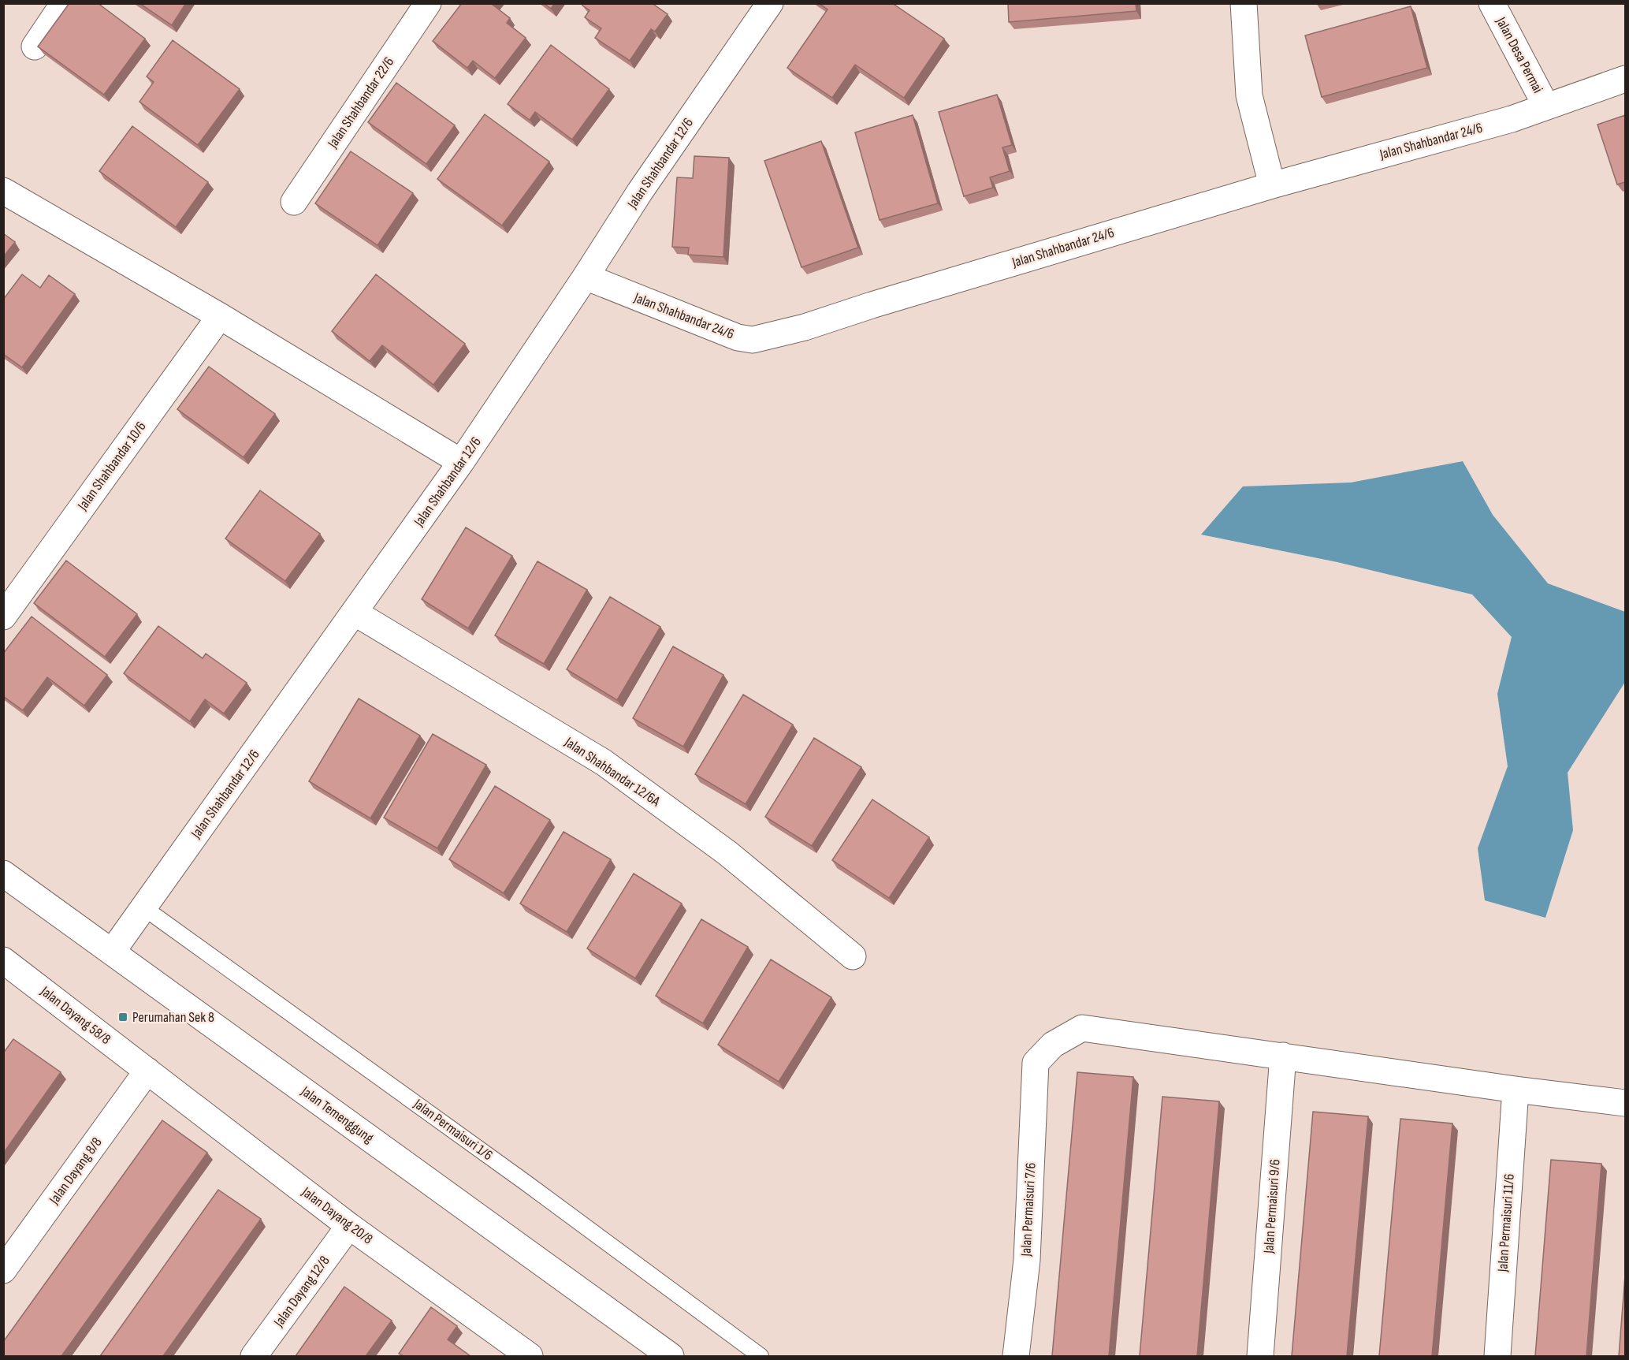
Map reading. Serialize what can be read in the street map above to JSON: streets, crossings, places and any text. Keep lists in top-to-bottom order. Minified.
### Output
{"streets":{"street":["Jalan Desa Permai","Jalan Shahbandar 22/6","Jalan Shahbandar 24/6","Jalan Shahbandar 12/6","Jalan Shahbandar 10/6","Jalan Shahbandar 12/6A","Jalan Dayang 58/8","Jalan Temenggung","Jalan Dayang 8/8","Jalan Permaisuri 9/6","Jalan Permaisuri 7/6","Jalan Dayang 20/8","Jalan Permaisuri 11/6","Jalan Dayang 12/8"],"lane":["Jalan Permaisuri 1/6"]},"crossings":[["Jalan Desa Permai","Jalan Shahbandar 24/6"],["Jalan Shahbandar 24/6","Jalan Shahbandar 12/6"],["Jalan Shahbandar 12/6","Jalan Shahbandar 12/6A"],["Jalan Shahbandar 12/6","Jalan Temenggung"],["Jalan Shahbandar 12/6","Jalan Permaisuri 1/6"],["Jalan Dayang 58/8","Jalan Dayang 8/8"],["Jalan Dayang 58/8","Jalan Dayang 20/8"],["Jalan Dayang 8/8","Jalan Dayang 20/8"],["Jalan Permaisuri 9/6","Jalan Permaisuri 7/6"],["Jalan Dayang 20/8","Jalan Dayang 12/8"]],"places":{"transit":["Perumahan Sek 8"]}}
